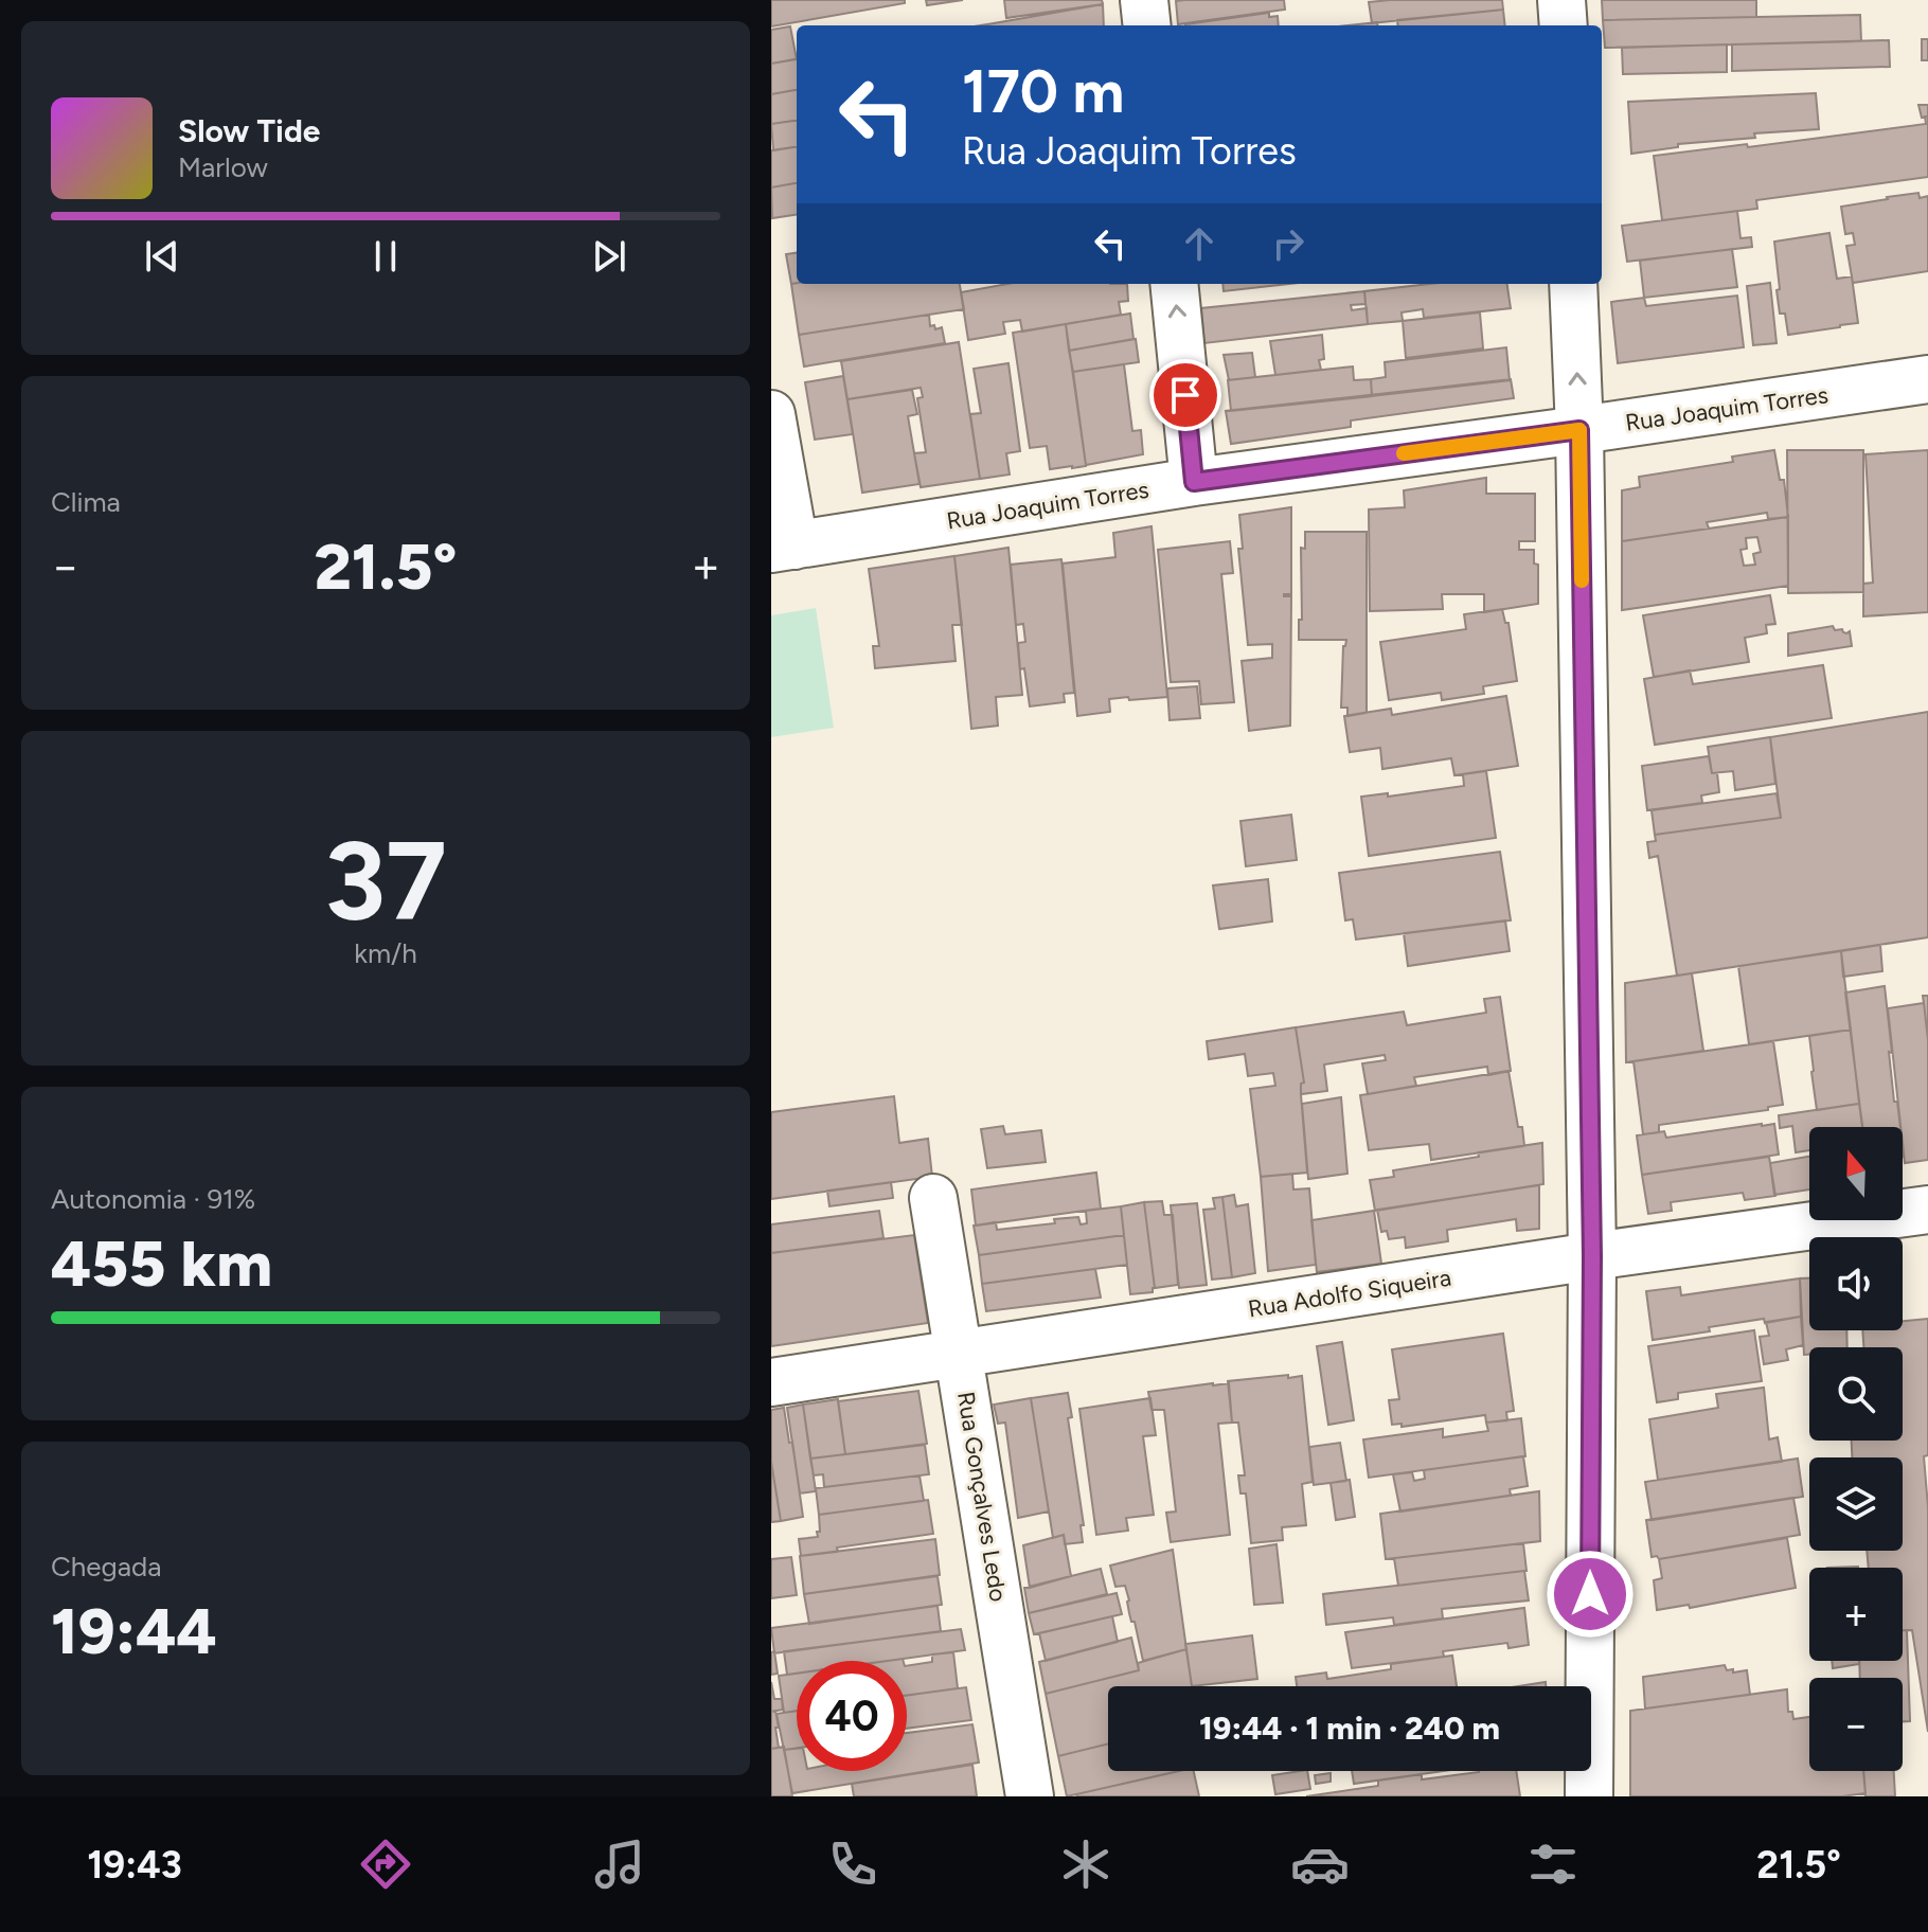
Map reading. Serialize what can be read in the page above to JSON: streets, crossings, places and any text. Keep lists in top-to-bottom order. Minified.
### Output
{"streets":{"street":["Rua Joaquim Torres","Rua Adolfo Siqueira","Rua Gonçalves Ledo"]},"crossings":[["Rua Adolfo Siqueira","Rua Gonçalves Ledo"]],"north":"top","page":{"turn":["170 m","Rua Joaquim Torres"],"song":["Slow Tide","Marlow"],"tile":["Clima",["37","km/h"],["Autonomia · 91%","455 km"],["Chegada","19:44"]],"heat":["−","21.5°","+"],"map_buttons":["+","−"],"limit":"40","trip":"19:44 · 1 min · 240 m","tabs":["19:43","21.5°"]}}
